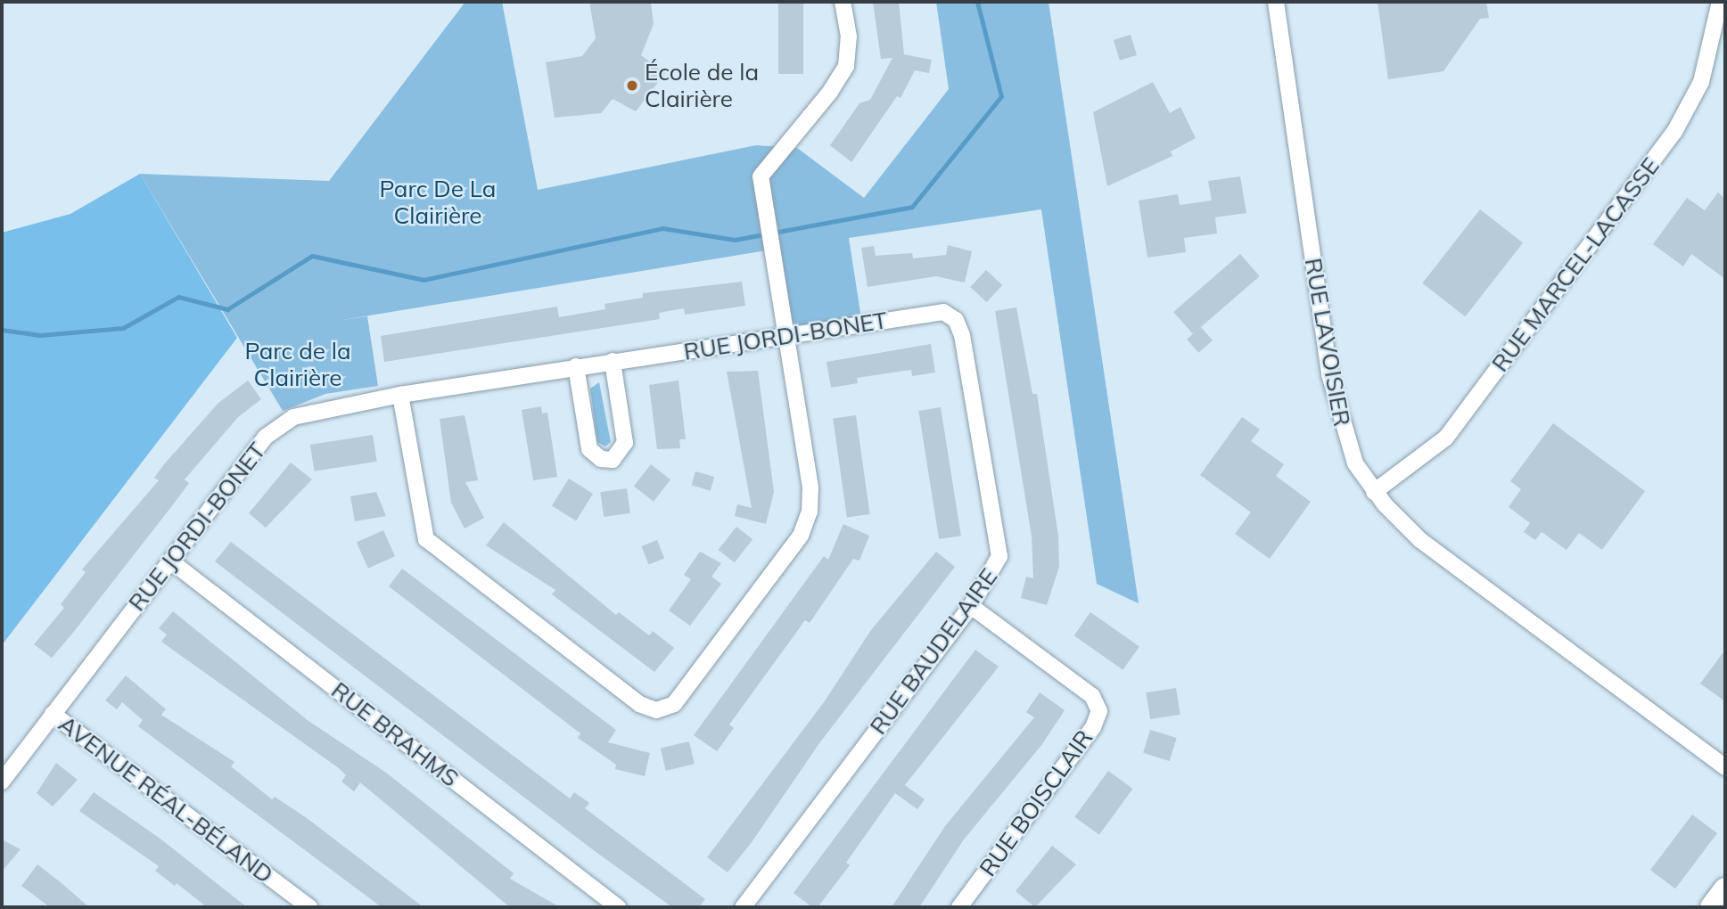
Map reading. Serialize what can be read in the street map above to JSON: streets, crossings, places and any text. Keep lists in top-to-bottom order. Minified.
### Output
{"streets":{"street":["RUE MARCEL-LACASSE","RUE JORDI-BONET","RUE LAVOISIER","RUE BAUDELAIRE","RUE BRAHMS","AVENUE RÉAL-BÉLAND","RUE BOISCLAIR"]},"crossings":[["RUE MARCEL-LACASSE","RUE LAVOISIER"],["RUE JORDI-BONET","RUE BAUDELAIRE"],["RUE JORDI-BONET","RUE BRAHMS"],["RUE JORDI-BONET","AVENUE RÉAL-BÉLAND"],["RUE BAUDELAIRE","RUE BOISCLAIR"]],"parks":["Parc De La Clairière","Parc de la Clairière"],"places":["École de la Clairière"]}
